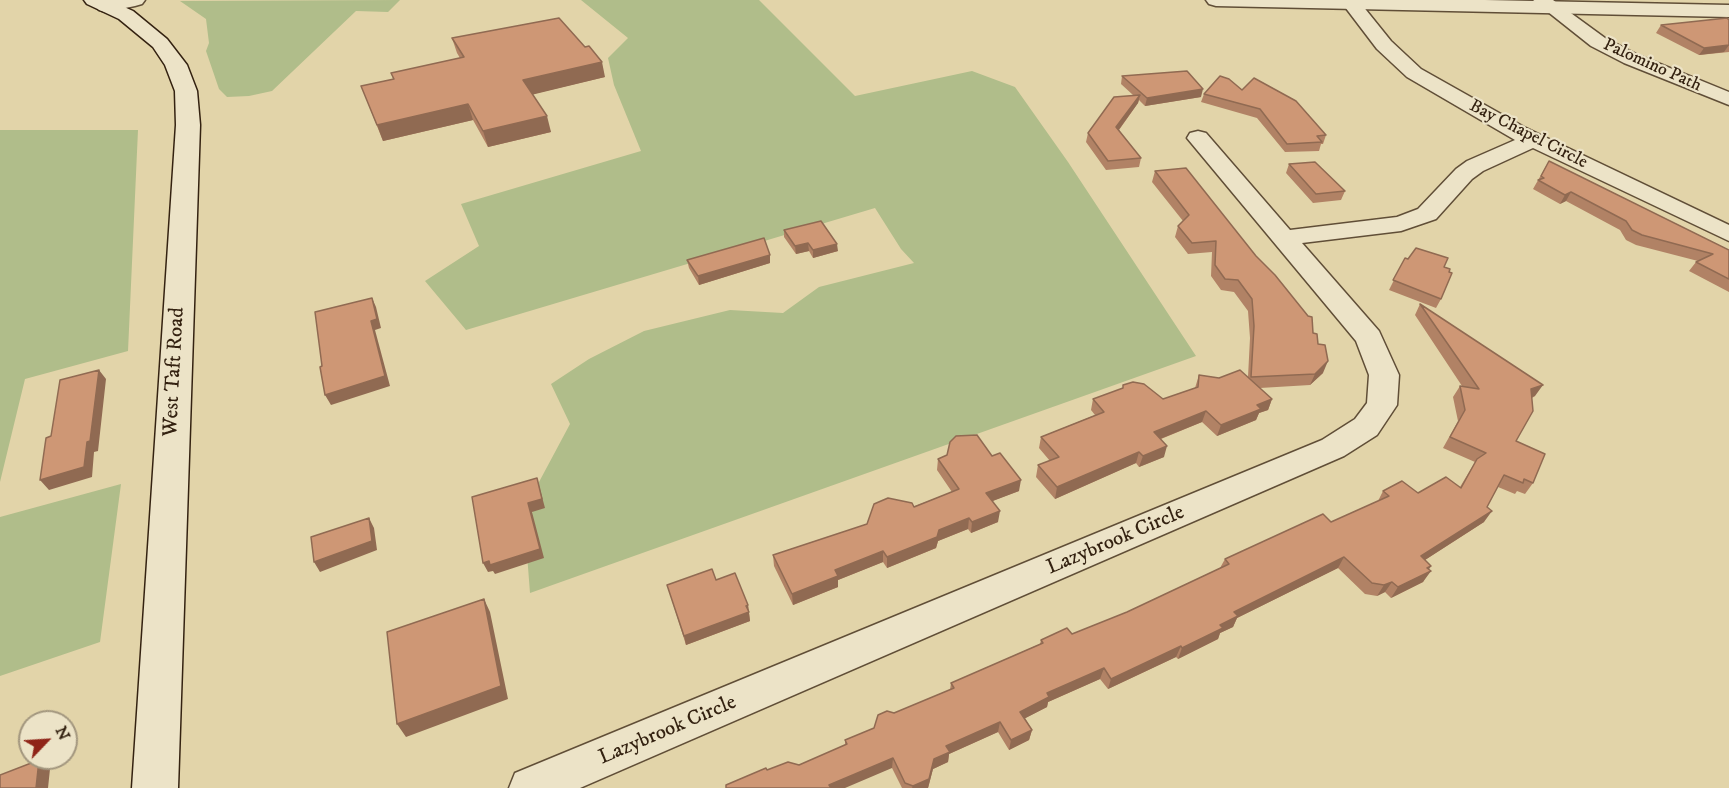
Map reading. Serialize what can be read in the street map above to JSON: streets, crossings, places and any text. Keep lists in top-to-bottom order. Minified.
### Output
{"streets":{"main road":["West Taft Road"],"street":["Palomino Path","Bay Chapel Circle","Lazybrook Circle"]},"north":"top right"}
